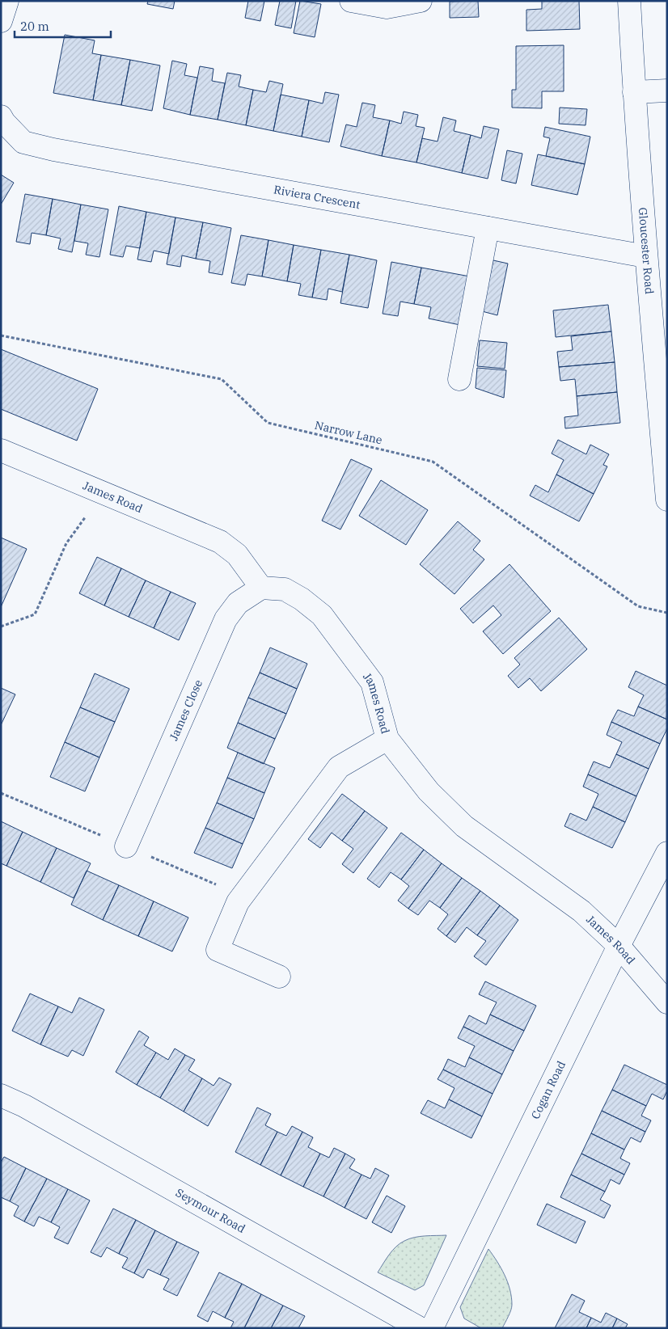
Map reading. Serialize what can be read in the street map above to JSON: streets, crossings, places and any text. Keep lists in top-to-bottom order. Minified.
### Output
{"streets":{"street":["Riviera Crescent","Gloucester Road","James Road","James Close","Cogan Road","Seymour Road"],"path":["Narrow Lane"]},"crossings":[["Riviera Crescent","Gloucester Road"],["James Road","James Close"],["James Road","Cogan Road"]],"scale_bar":"20 m"}
